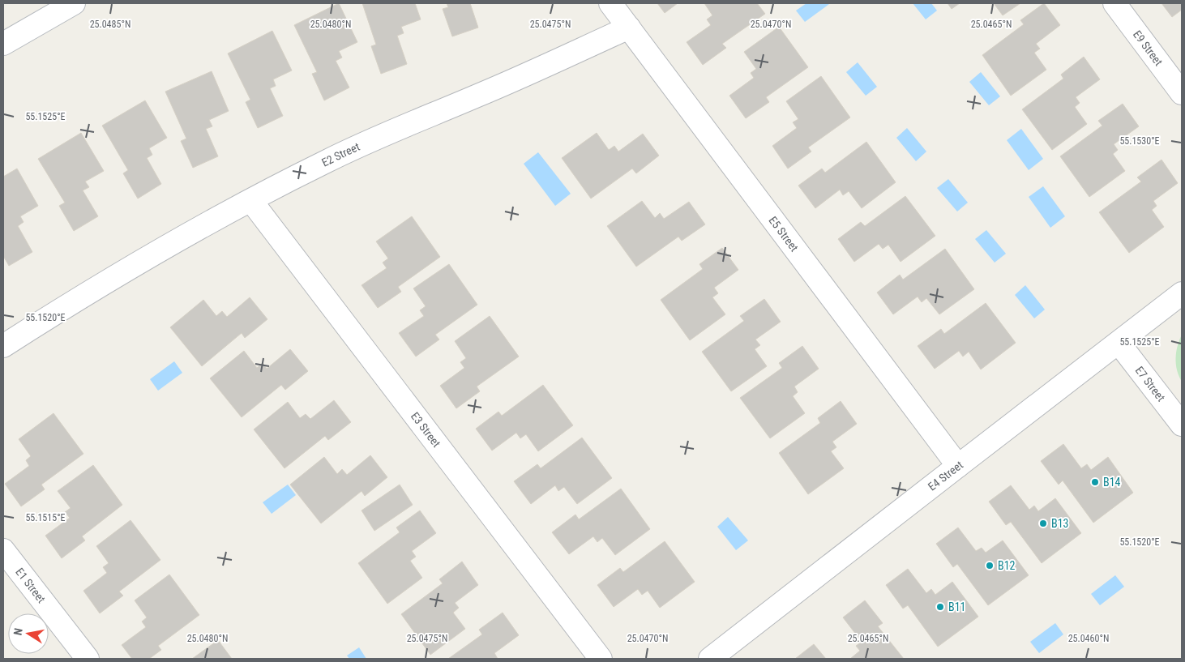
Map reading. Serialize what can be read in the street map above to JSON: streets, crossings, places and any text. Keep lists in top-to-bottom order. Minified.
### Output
{"streets":{"street":["E9 Street","E2 Street","E5 Street","E7 Street","E3 Street","E4 Street","E1 Street"]},"crossings":[["E2 Street","E5 Street"],["E2 Street","E3 Street"],["E5 Street","E4 Street"],["E7 Street","E4 Street"]],"places":["B14","B13","B12","B11"],"north":"left","coordinates":["25.0485°N","25.0480°N","25.0475°N","25.0470°N","25.0465°N","55.1525°E","55.1530°E","55.1520°E","55.1515°E","25.0460°N"]}
